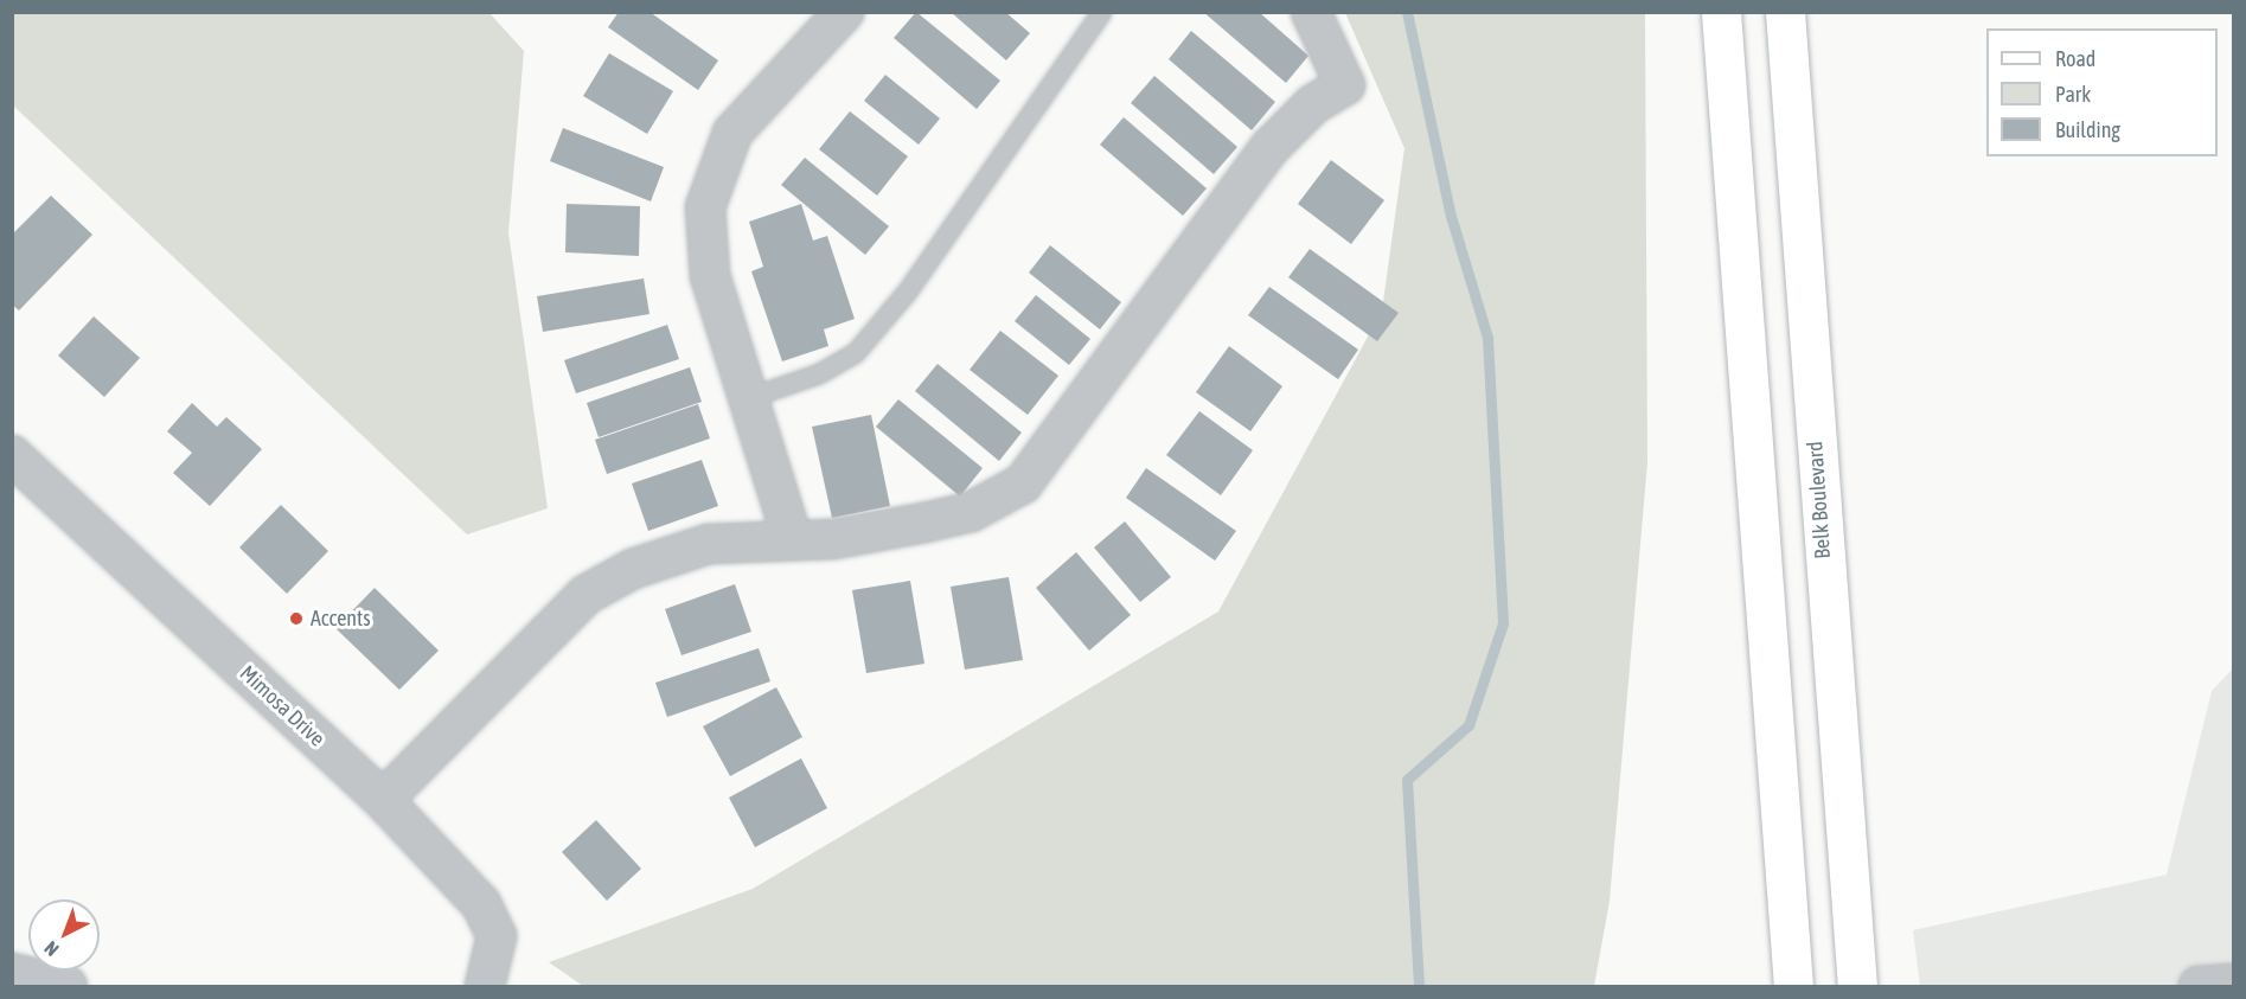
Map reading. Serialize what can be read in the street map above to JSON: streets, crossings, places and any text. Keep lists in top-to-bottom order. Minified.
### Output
{"streets":{"street":["Belk Boulevard","Mimosa Drive"]},"places":["Accents"],"legend":["Road","Park","Building"],"north":"bottom left"}
